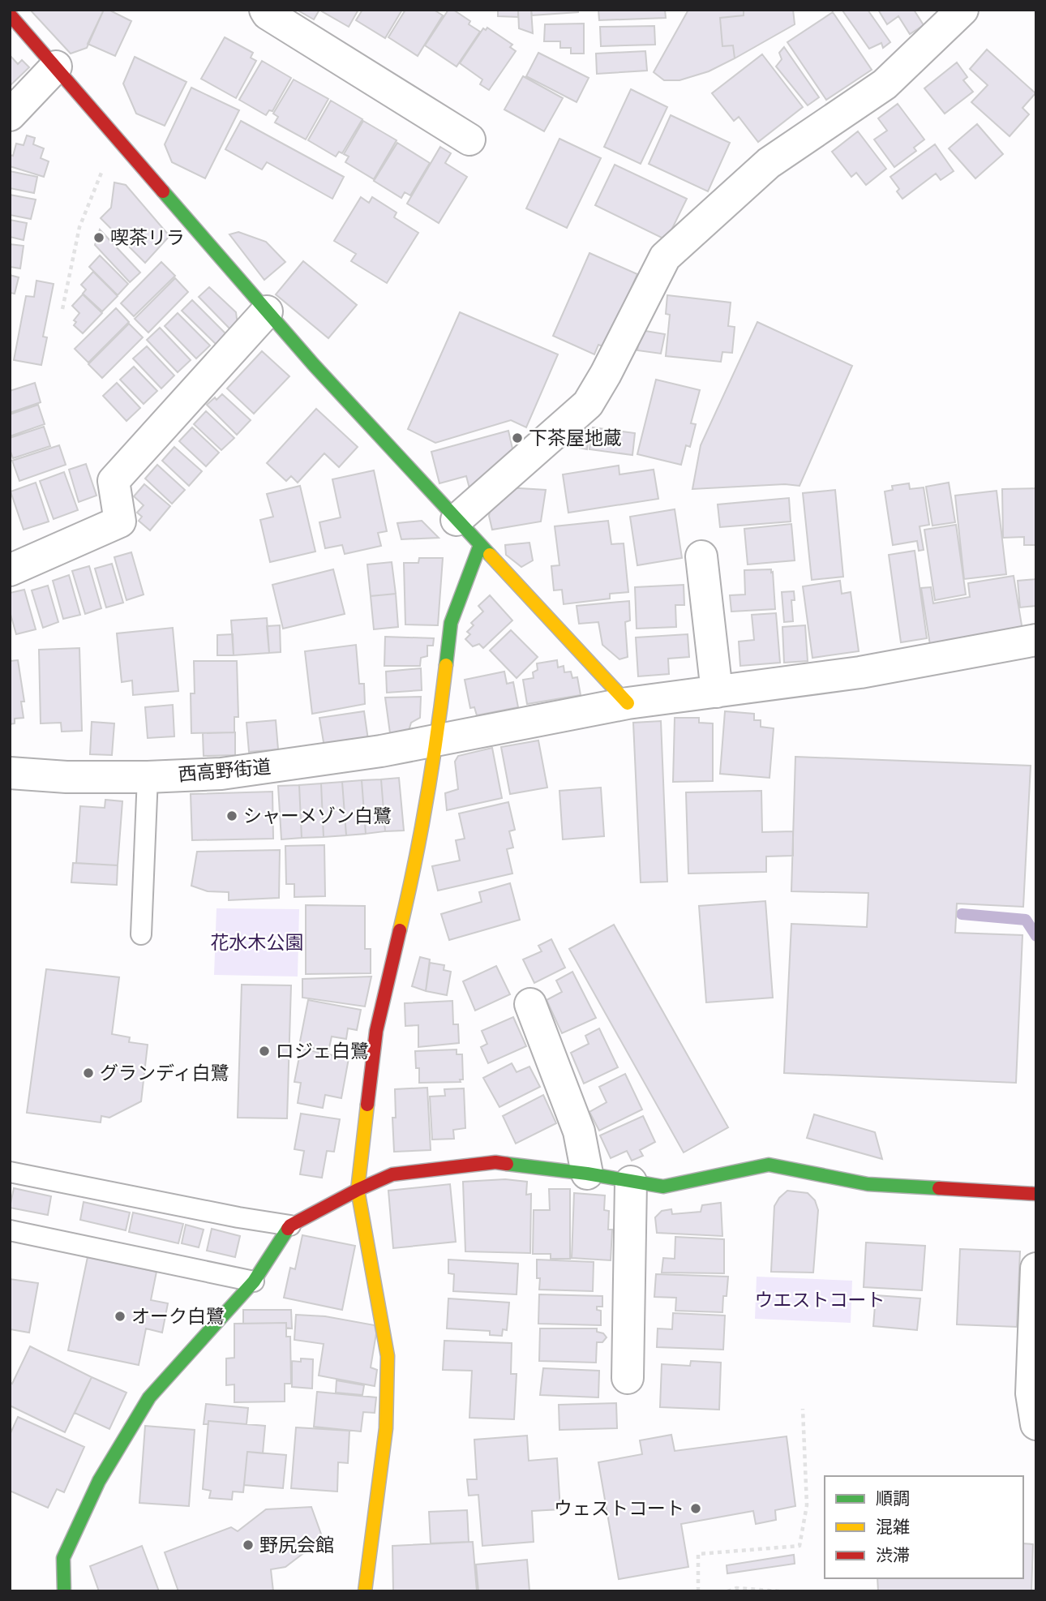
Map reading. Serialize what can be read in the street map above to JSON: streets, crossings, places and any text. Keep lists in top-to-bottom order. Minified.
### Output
{"streets":{"street":["西高野街道"]},"parks":["花水木公園","ウエストコート"],"places":["喫茶リラ","下茶屋地蔵","シャーメゾン白鷺","ロジェ白鷺","グランディ白鷺","オーク白鷺","ウェストコート","野尻会館"],"legend":["順調","混雑","渋滞"]}
